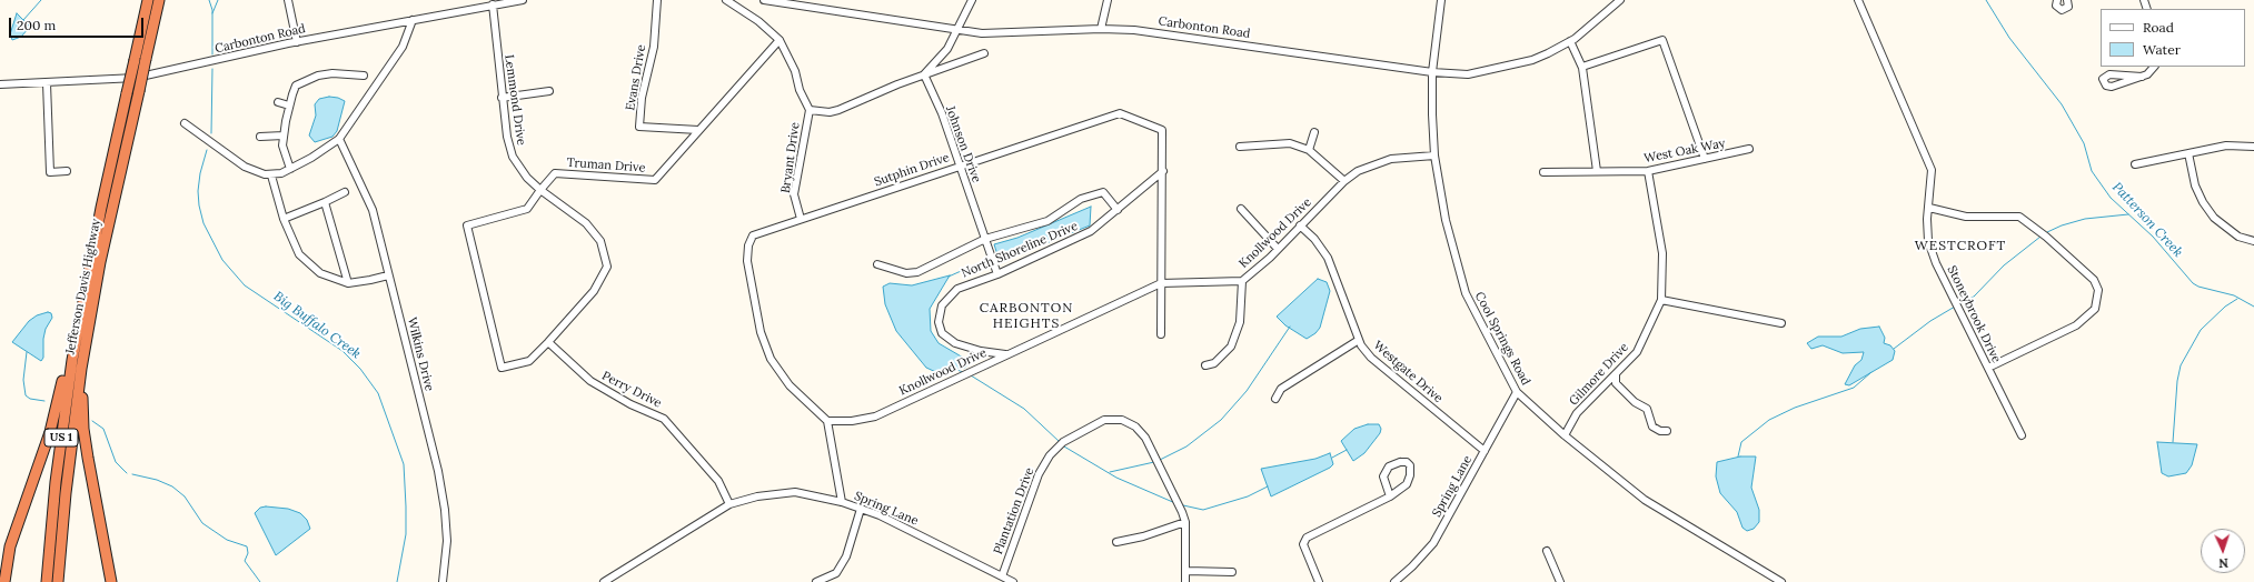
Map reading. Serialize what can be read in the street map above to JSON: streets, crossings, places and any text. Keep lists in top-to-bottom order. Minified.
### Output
{"streets":{"highway":["Jefferson Davis Highway","US 1"],"street":["Carbonton Road","Evans Drive","Lemmond Drive","Johnson Drive","West Oak Way","Bryant Drive","Truman Drive","Sutphin Drive","Knollwood Drive","North Shoreline Drive","Stoneybrook Drive","Cool Springs Road","Wilkins Drive","Westgate Drive","Gilmore Drive","Perry Drive","Spring Lane","Plantation Drive"]},"crossings":[["Carbonton Road","Lemmond Drive"],["Carbonton Road","Cool Springs Road"],["Evans Drive","Truman Drive"],["Lemmond Drive","Truman Drive"],["Lemmond Drive","Perry Drive"],["Johnson Drive","Sutphin Drive"],["Johnson Drive","North Shoreline Drive"],["West Oak Way","Gilmore Drive"],["Bryant Drive","Truman Drive"],["Bryant Drive","Sutphin Drive"],["Sutphin Drive","Knollwood Drive"],["Sutphin Drive","North Shoreline Drive"],["Knollwood Drive","North Shoreline Drive"],["Knollwood Drive","Cool Springs Road"],["Knollwood Drive","Westgate Drive"],["Cool Springs Road","Gilmore Drive"],["Cool Springs Road","Spring Lane"],["Westgate Drive","Spring Lane"],["Perry Drive","Spring Lane"],["Spring Lane","Plantation Drive"]],"districts":["WESTCROFT","CARBONTON HEIGHTS"],"water":["Patterson Creek","Big Buffalo Creek"],"legend":["Road","Water"],"scale_bar":"200 m","north":"bottom"}
